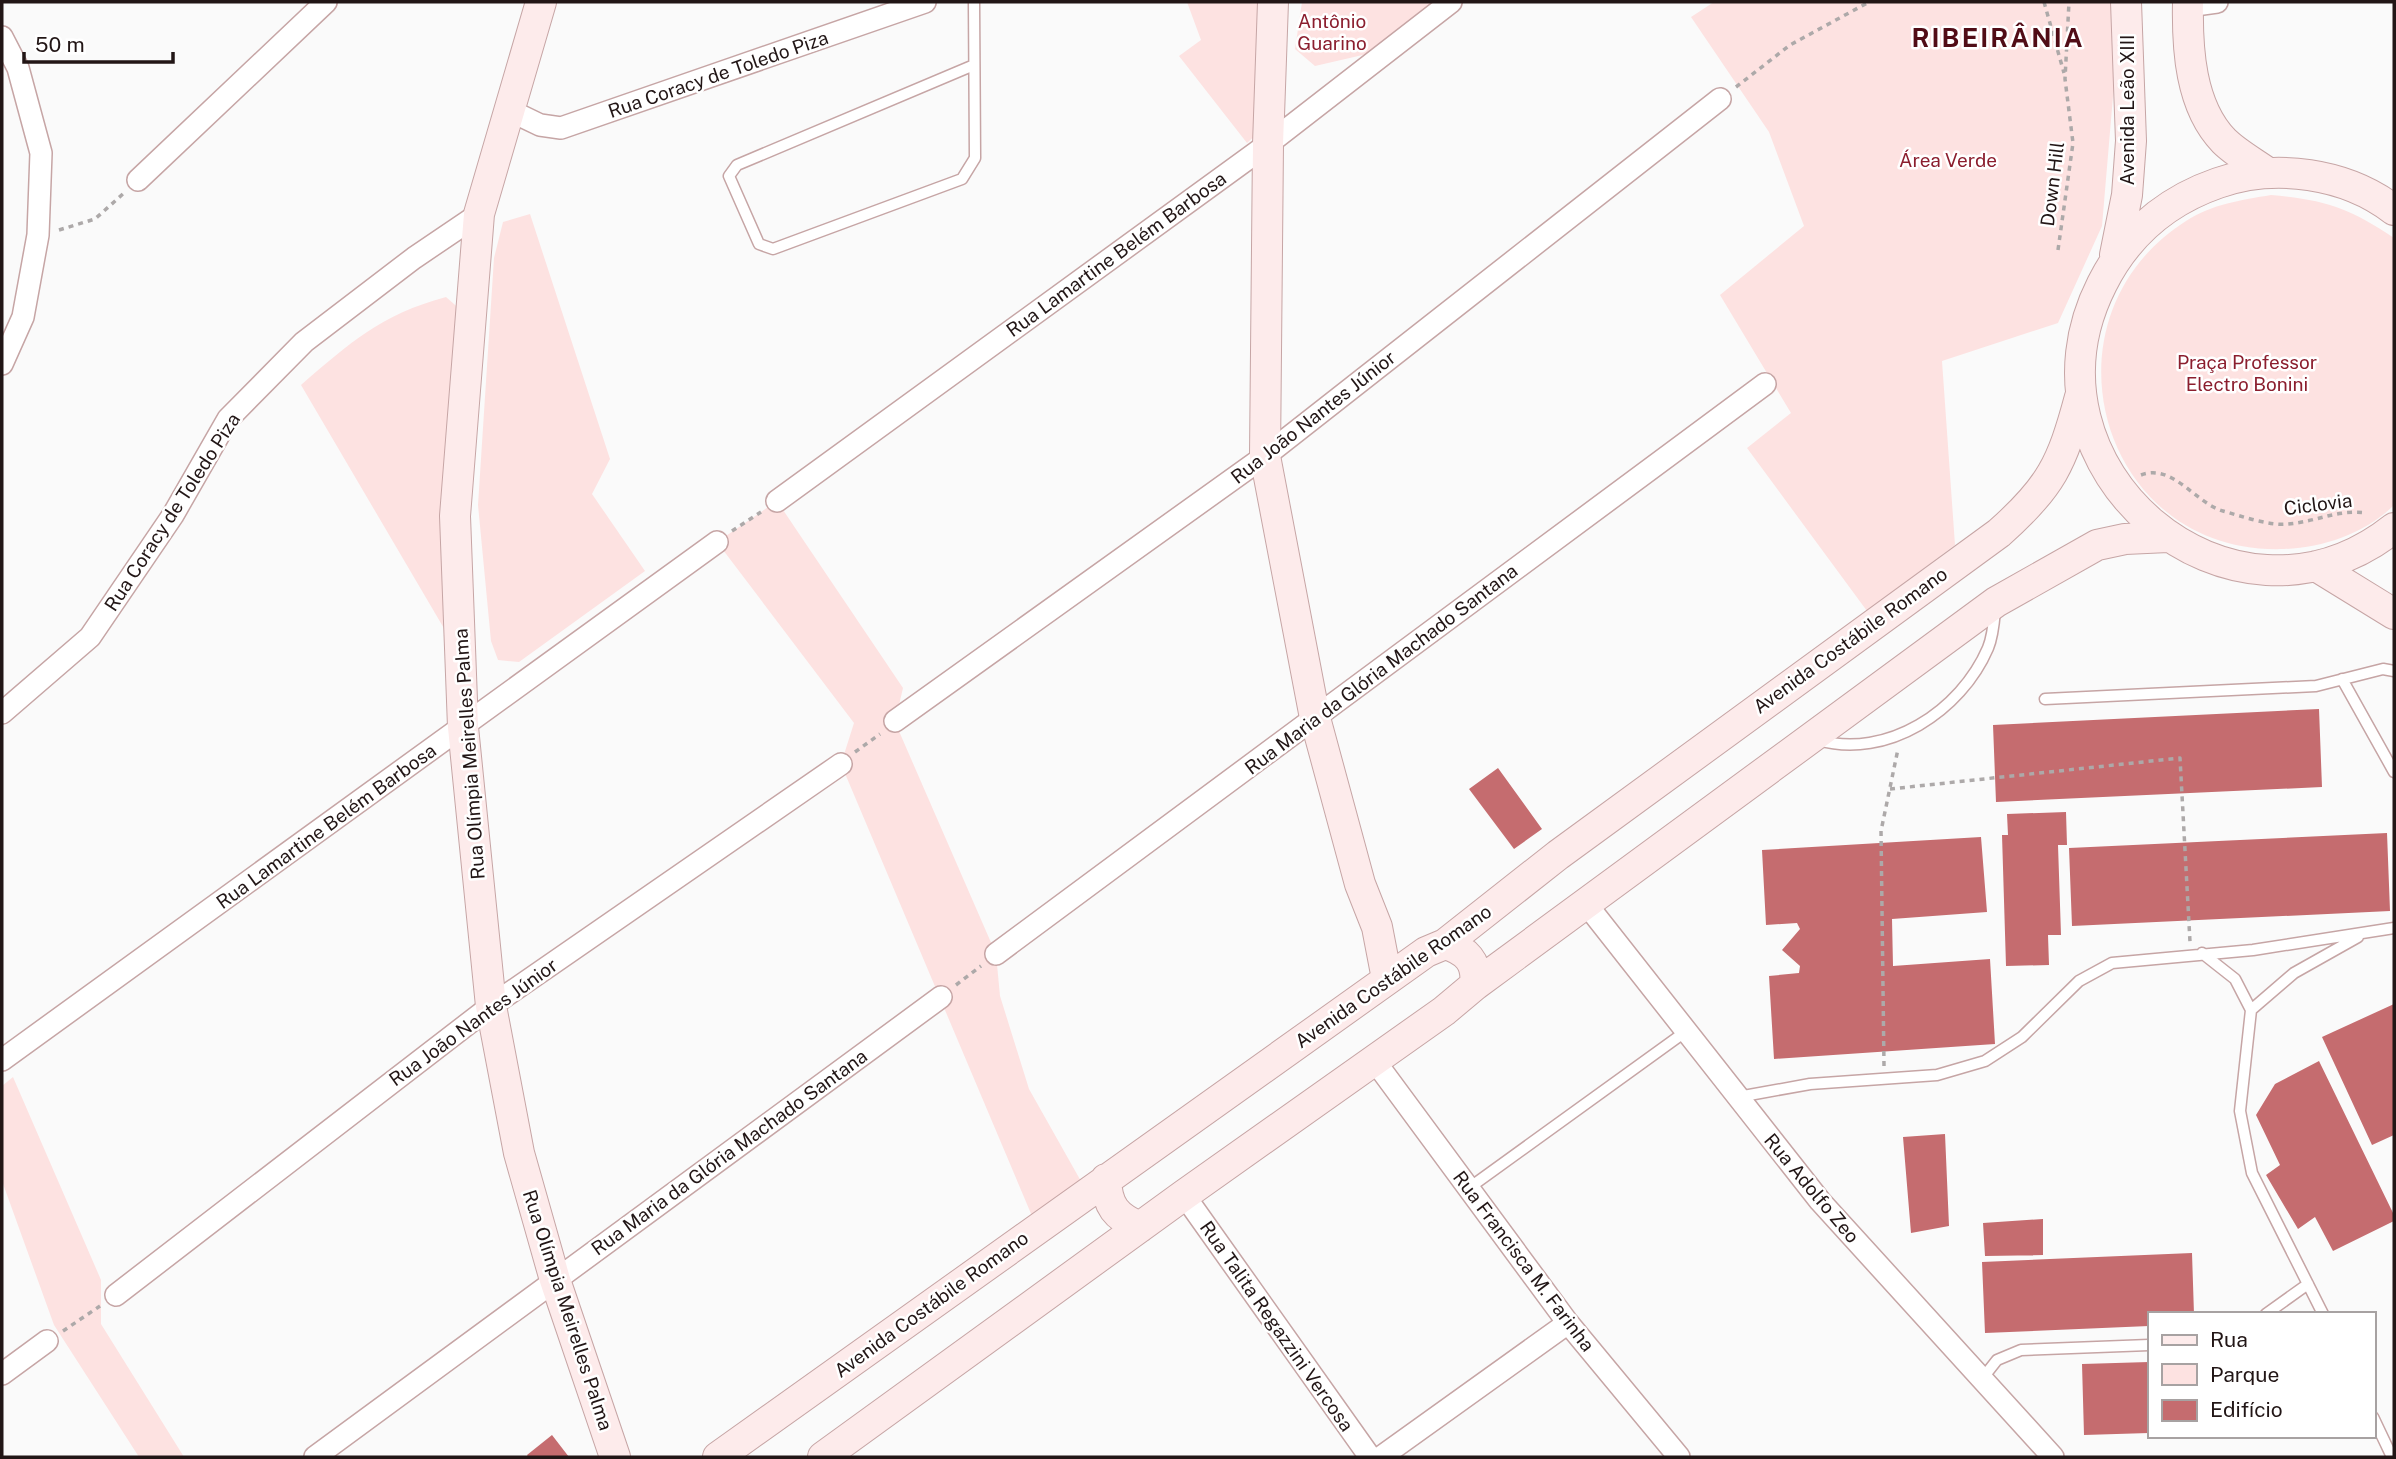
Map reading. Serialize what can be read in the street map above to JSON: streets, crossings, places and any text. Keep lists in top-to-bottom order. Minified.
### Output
{"streets":{"main road":["Avenida Leão XIII","Avenida Costábile Romano","Rua Olímpia Meirelles Palma"],"street":["Rua Coracy de Toledo Piza","Rua Lamartine Belém Barbosa","Rua João Nantes Júnior","Rua Maria da Glória Machado Santana","Rua Adolfo Zeo","Rua Francisca M. Farinha","Rua Talita Regazzini Vercosa"],"path":["Down Hill","Ciclovia"]},"crossings":[["Rua Coracy de Toledo Piza","Rua Olímpia Meirelles Palma"],["Rua Lamartine Belém Barbosa","Rua Olímpia Meirelles Palma"],["Rua João Nantes Júnior","Rua Olímpia Meirelles Palma"],["Rua Maria da Glória Machado Santana","Rua Olímpia Meirelles Palma"]],"districts":["RIBEIRÂNIA"],"parks":["Antônio Guarino","Área Verde","Praça Professor Electro Bonini"],"legend":["Rua","Parque","Edifício"],"scale_bar":"50 m"}
